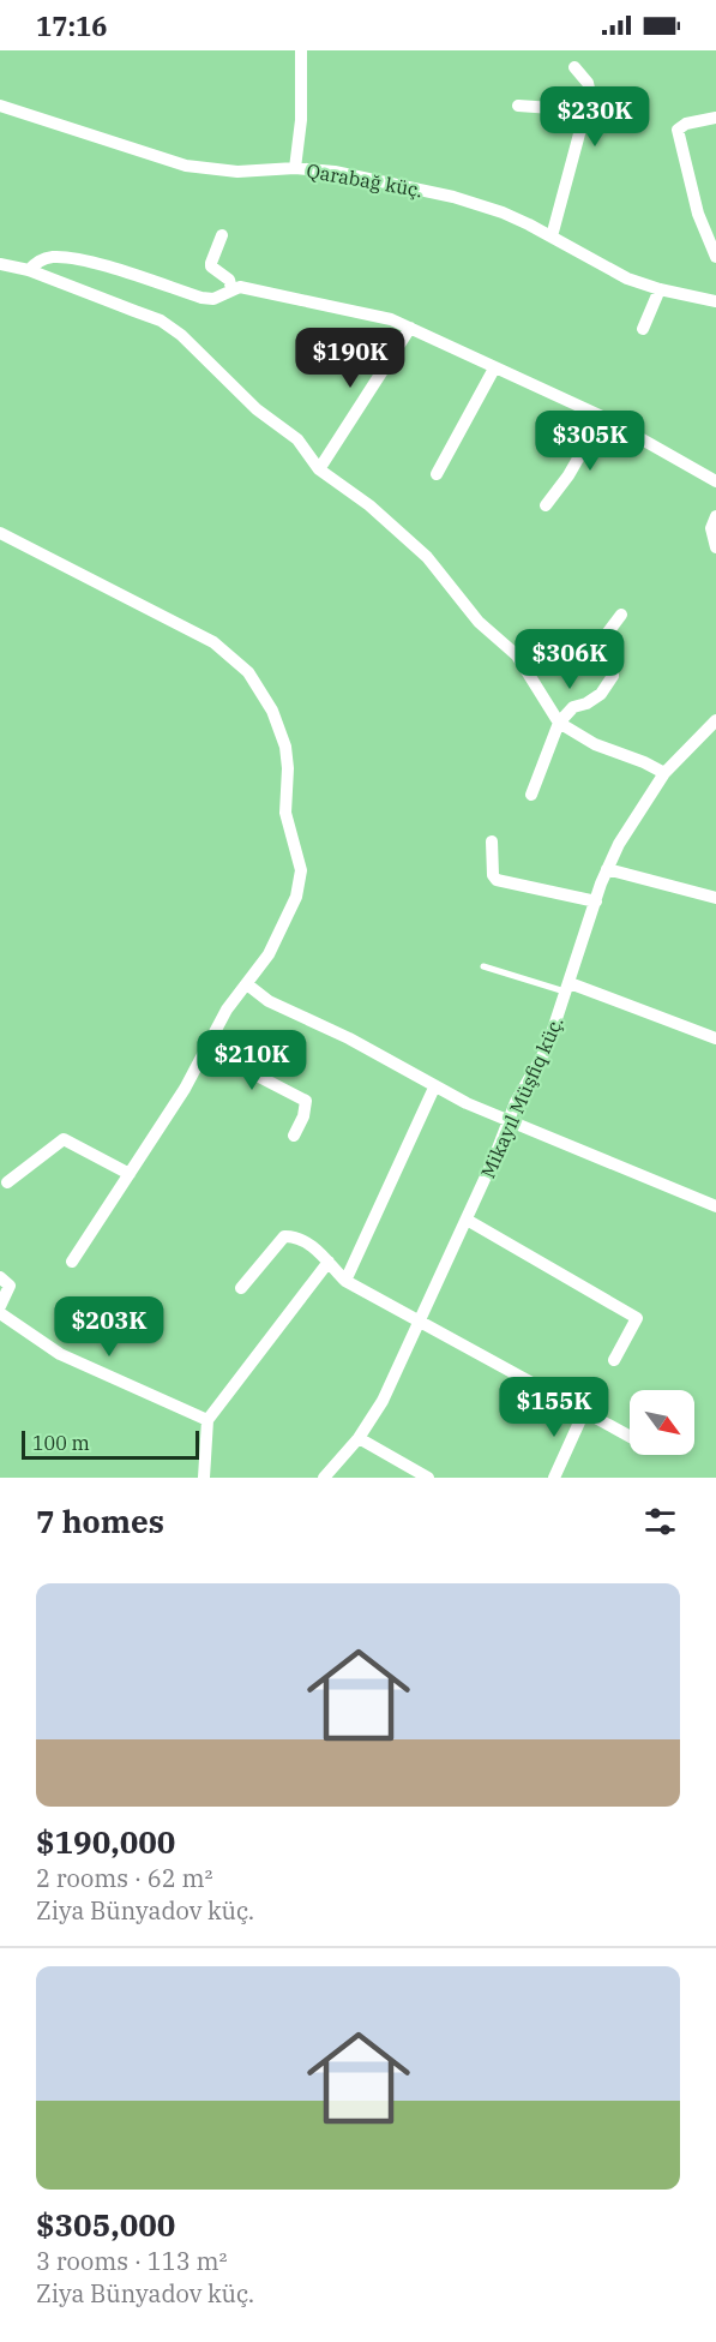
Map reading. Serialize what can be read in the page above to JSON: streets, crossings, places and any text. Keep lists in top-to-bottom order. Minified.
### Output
{"streets":{"street":["Qarabağ küç.","Mikayıl Müşfiq küç."]},"scale_bar":"100 m","north":"bottom right","page":{"status":"17:16","price":["$230K","$190K","$305K","$306K","$210K","$203K","$155K"],"scale":"100 m","heading":"7 homes","list":[{"name":"$190,000","note":"2 rooms · 62 m² · Ziya Bünyadov küç."},{"name":"$305,000","note":"3 rooms · 113 m² · Ziya Bünyadov küç."}]}}
